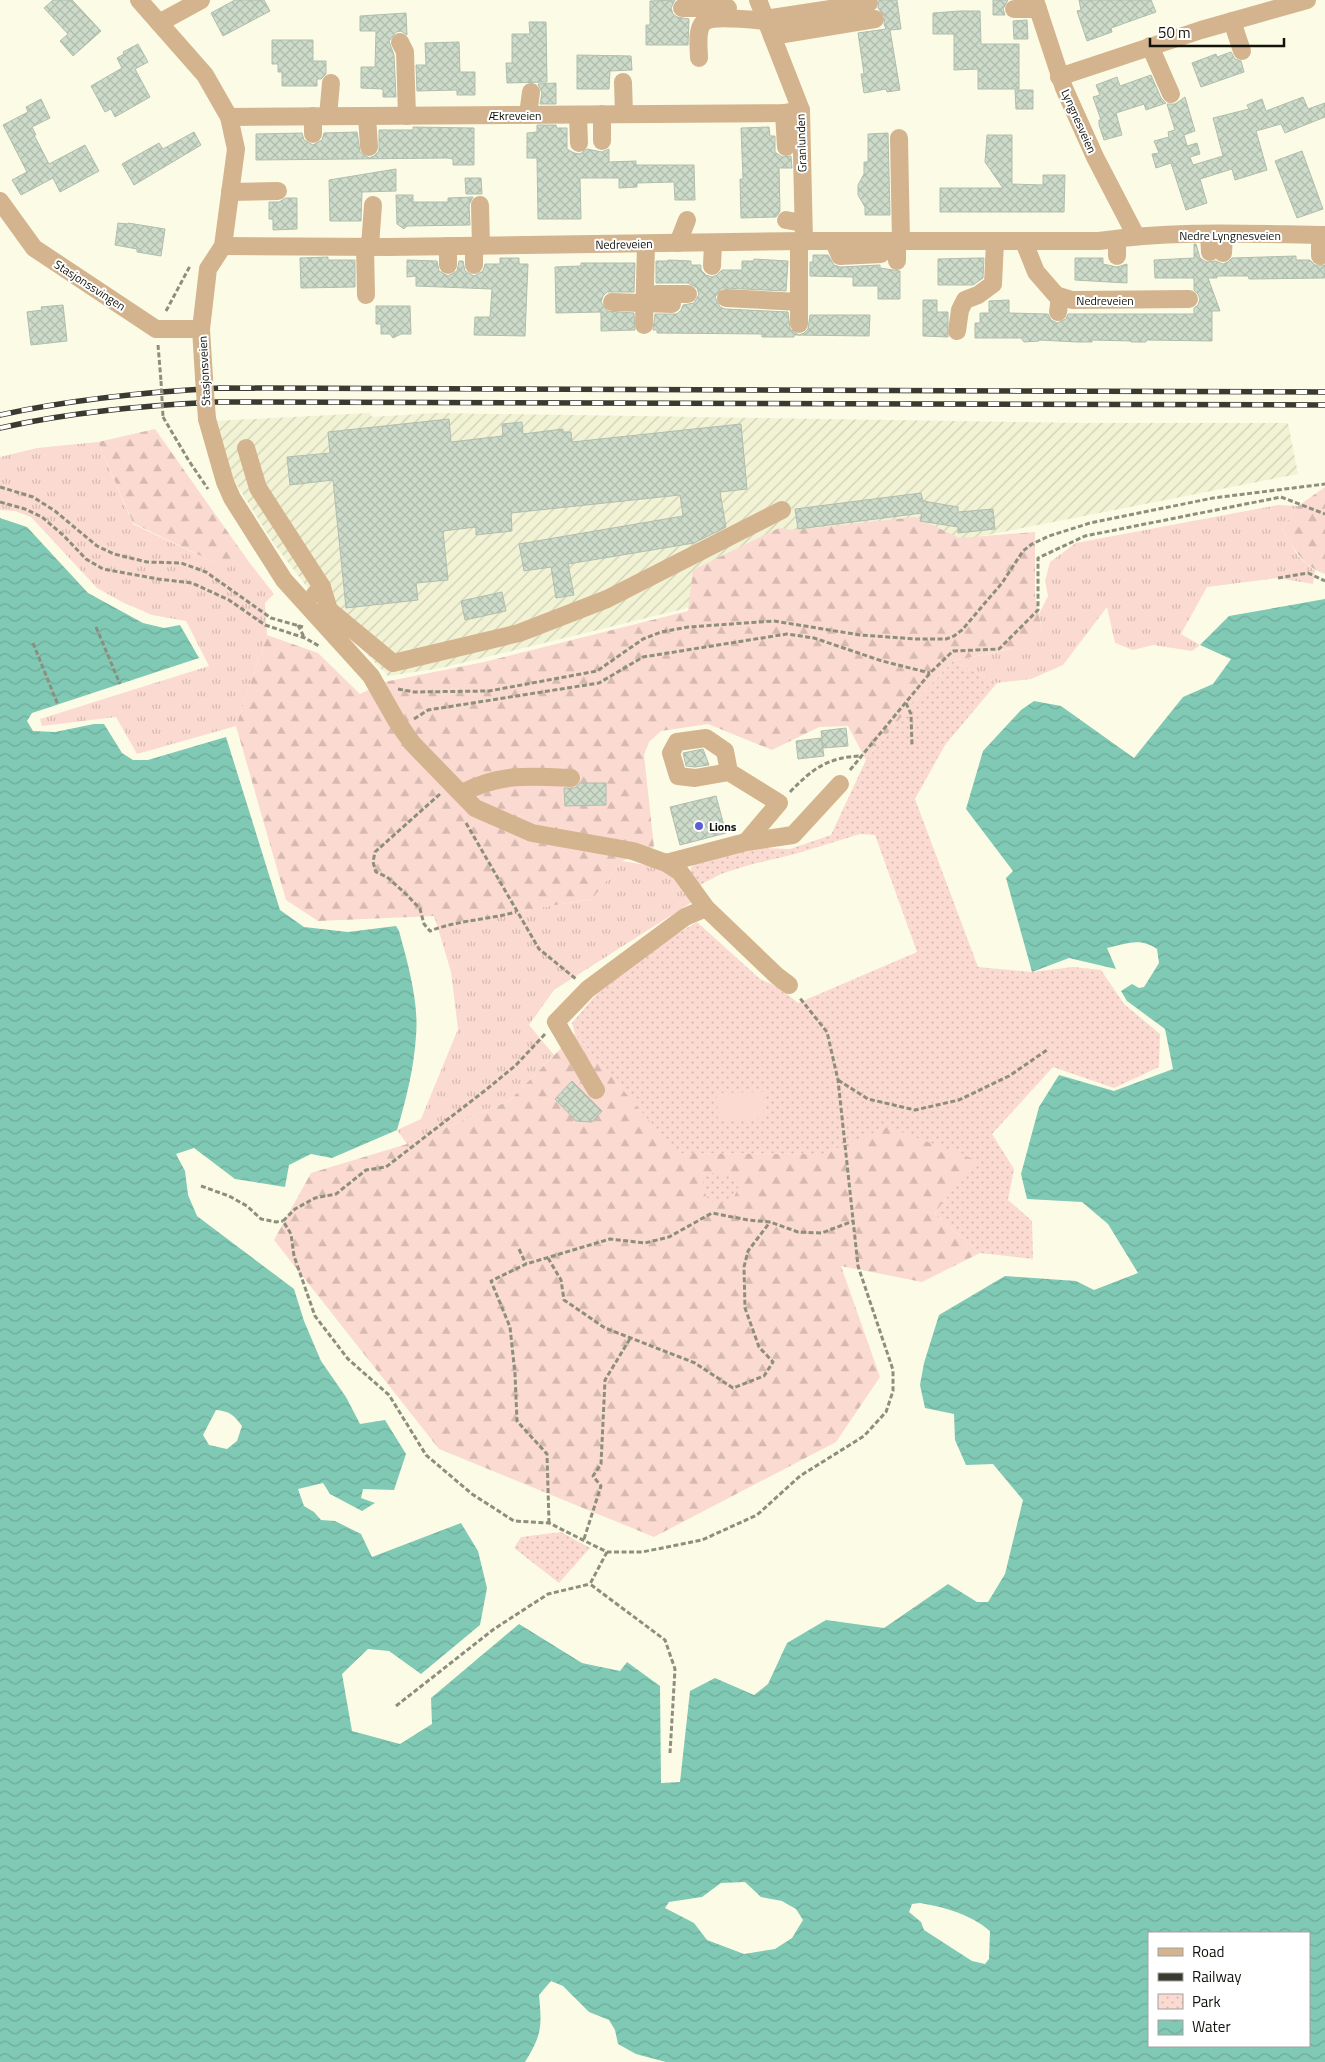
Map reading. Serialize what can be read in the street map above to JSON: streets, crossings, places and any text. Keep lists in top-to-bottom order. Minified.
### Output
{"streets":{"street":["Ækreveien","Lyngnesveien","Granlunden","Nedre Lyngnesveien","Nedreveien","Stasjonssvingen","Stasjonsveien"]},"crossings":[["Ækreveien","Granlunden"],["Ækreveien","Stasjonsveien"],["Lyngnesveien","Nedre Lyngnesveien"],["Lyngnesveien","Nedreveien"],["Granlunden","Nedreveien"],["Nedre Lyngnesveien","Nedreveien"],["Nedreveien","Stasjonsveien"]],"places":["Lions"],"legend":["Road","Railway","Park","Water"],"scale_bar":"50 m"}
